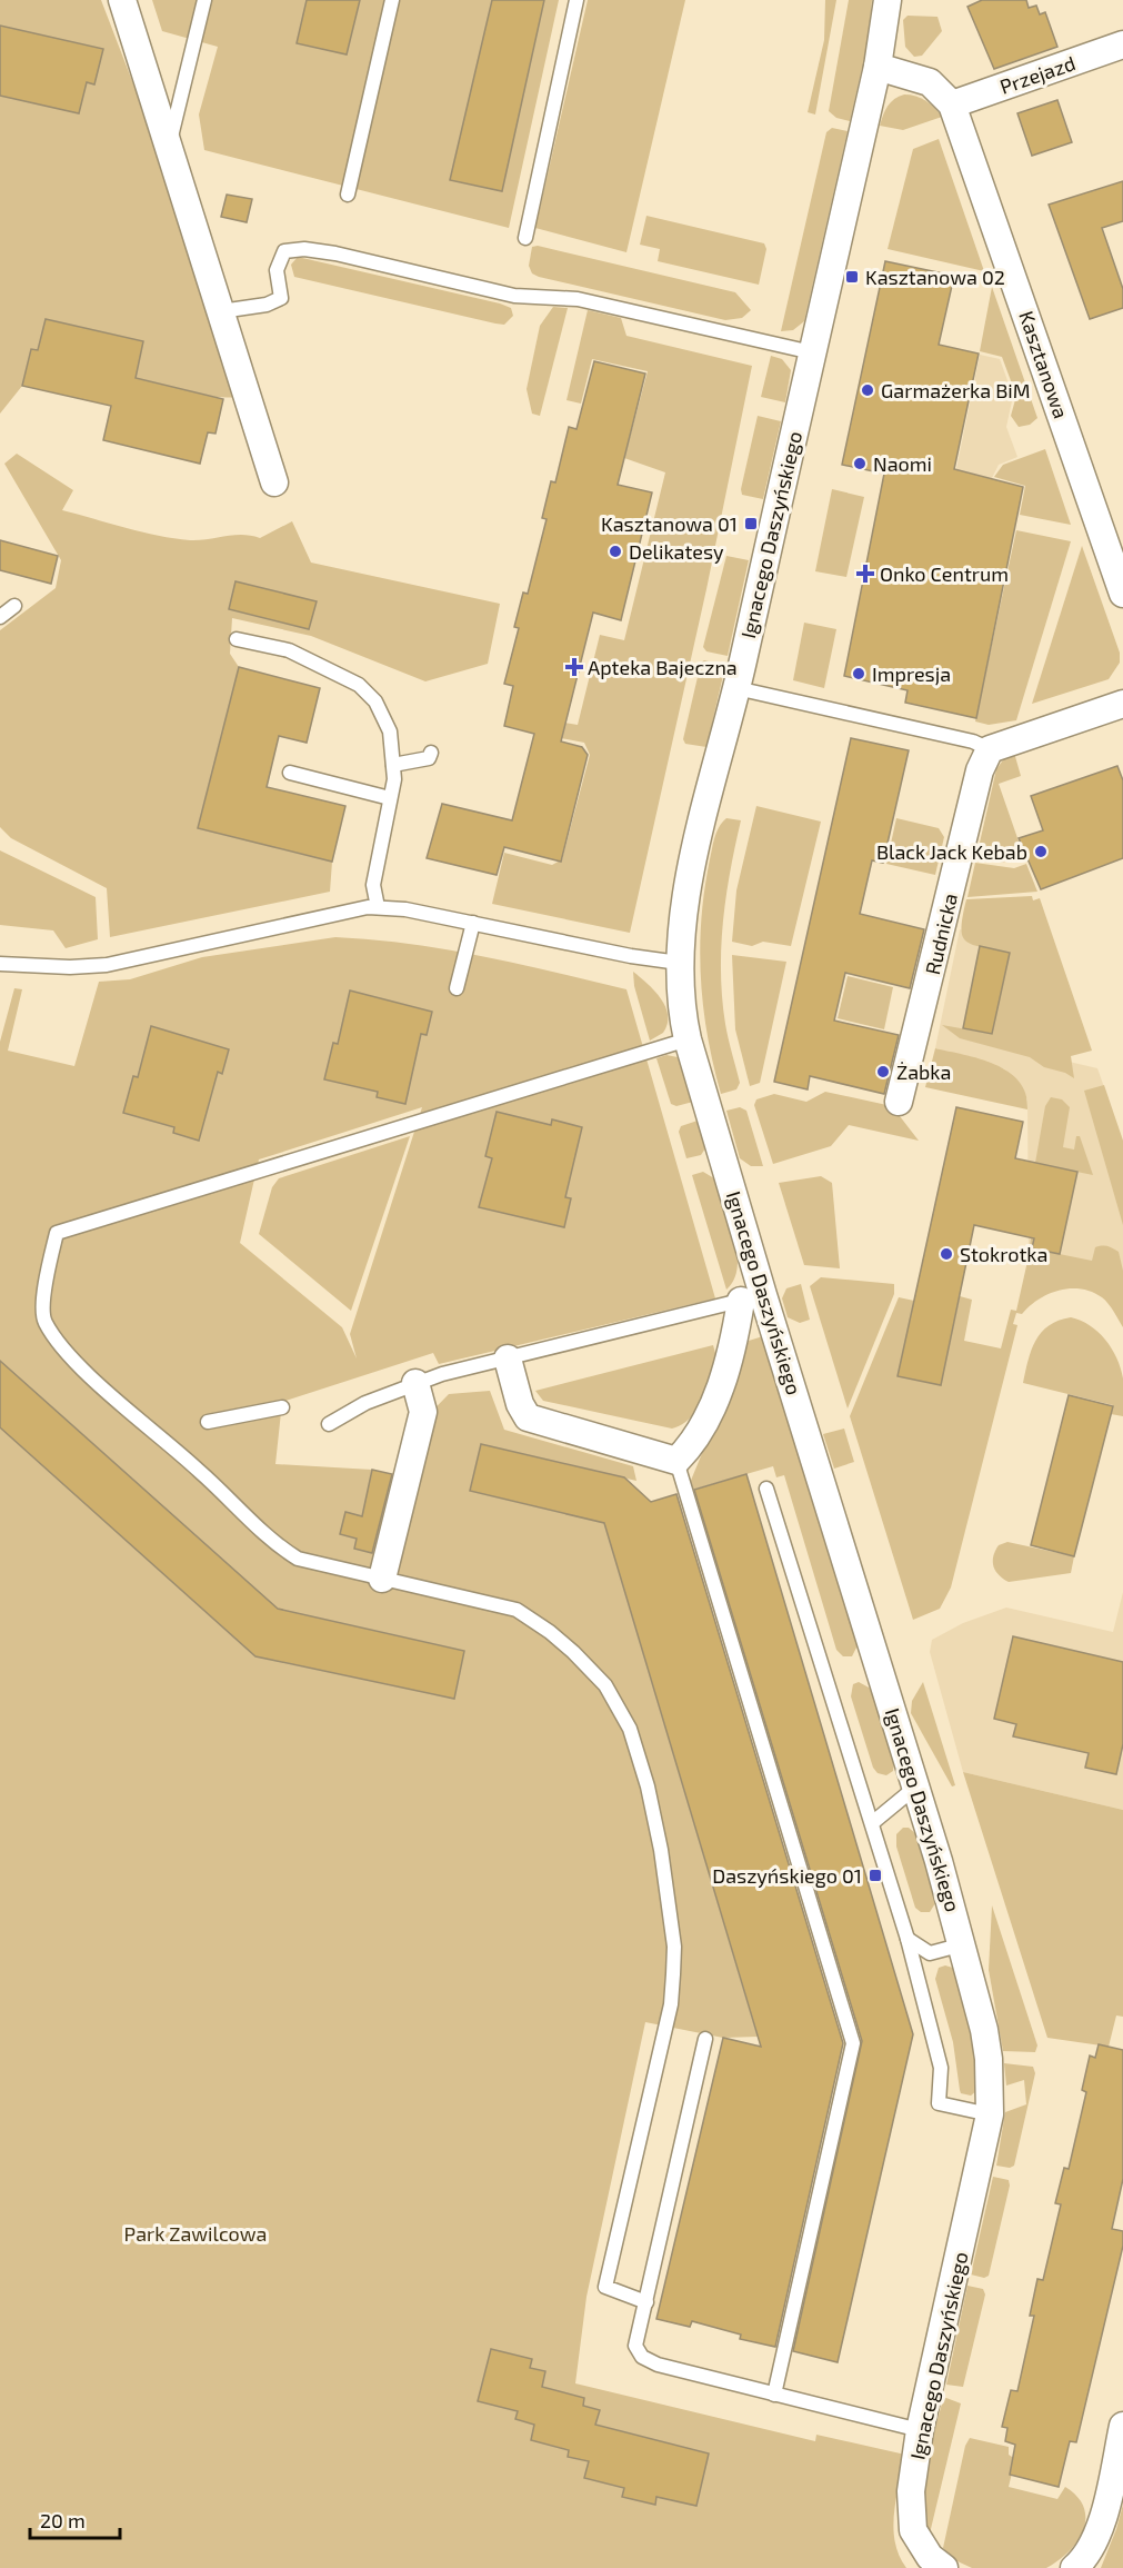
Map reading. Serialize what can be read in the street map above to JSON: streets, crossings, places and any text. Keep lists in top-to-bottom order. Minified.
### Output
{"streets":{"street":["Przejazd","Kasztanowa","Ignacego Daszyńskiego","Rudnicka"]},"crossings":[["Przejazd","Kasztanowa"],["Kasztanowa","Ignacego Daszyńskiego"]],"parks":["Park Zawilcowa"],"places":{"transit":["Kasztanowa 02","Kasztanowa 01","Daszyńskiego 01"],"other":["Garmażerka BiM","Naomi","Delikatesy","Impresja","Black Jack Kebab","Żabka","Stokrotka"],"health":["Onko Centrum","Apteka Bajeczna"]},"scale_bar":"20 m"}
